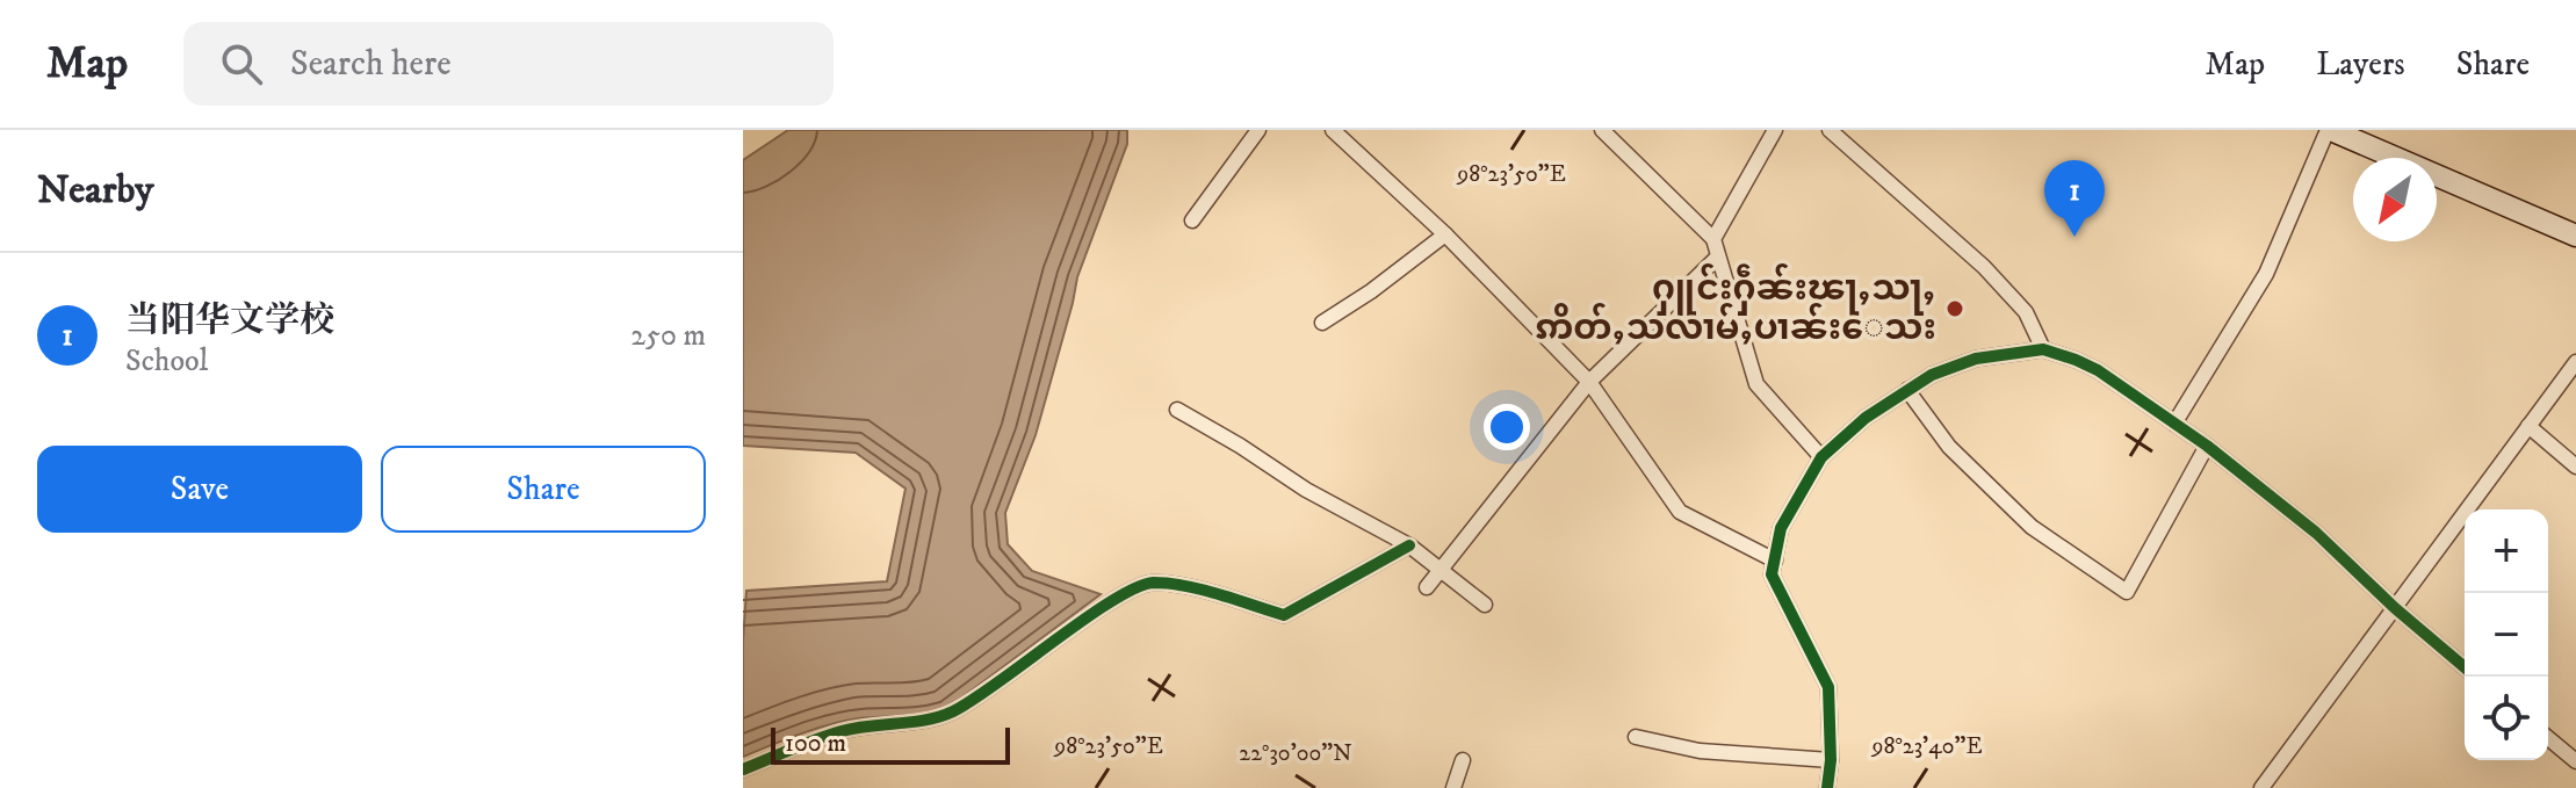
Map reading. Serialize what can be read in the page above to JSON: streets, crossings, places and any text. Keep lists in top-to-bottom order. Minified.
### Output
{"places":["ႁူင်းႁဵၼ်းၽႃႇသႃႇ ဢိတ်ႇသလၢမ်ႇပၢၼ်းေသး"],"scale_bar":"100 m","north":"bottom left","page":{"header":"Map","search":"Search here","nav":["Map","Layers","Share"],"heading":"Nearby","pins":"1","list":[{"mark":"1","name":"当阳华文学校","note":"School","value":"250 m"}],"buttons":["Save","Share"],"map_buttons":["+","−"],"scale":"100 m"},"coordinates":["98°23'50\"E","98°23'40\"E","22°30'00\"N"]}
